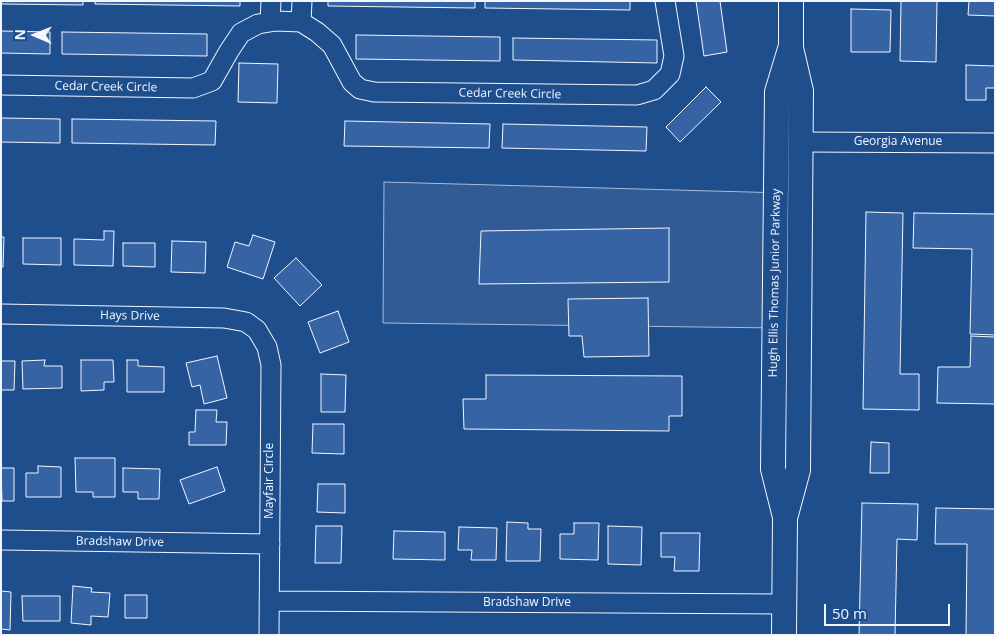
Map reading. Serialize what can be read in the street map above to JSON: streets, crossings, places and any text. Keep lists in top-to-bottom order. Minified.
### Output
{"streets":{"main road":["Hugh Ellis Thomas Junior Parkway"],"street":["Cedar Creek Circle","Georgia Avenue","Hays Drive","Mayfair Circle","Bradshaw Drive"]},"crossings":[["Georgia Avenue","Hugh Ellis Thomas Junior Parkway"],["Hugh Ellis Thomas Junior Parkway","Bradshaw Drive"],["Hays Drive","Mayfair Circle"],["Mayfair Circle","Bradshaw Drive"]],"scale_bar":"50 m","north":"left"}
